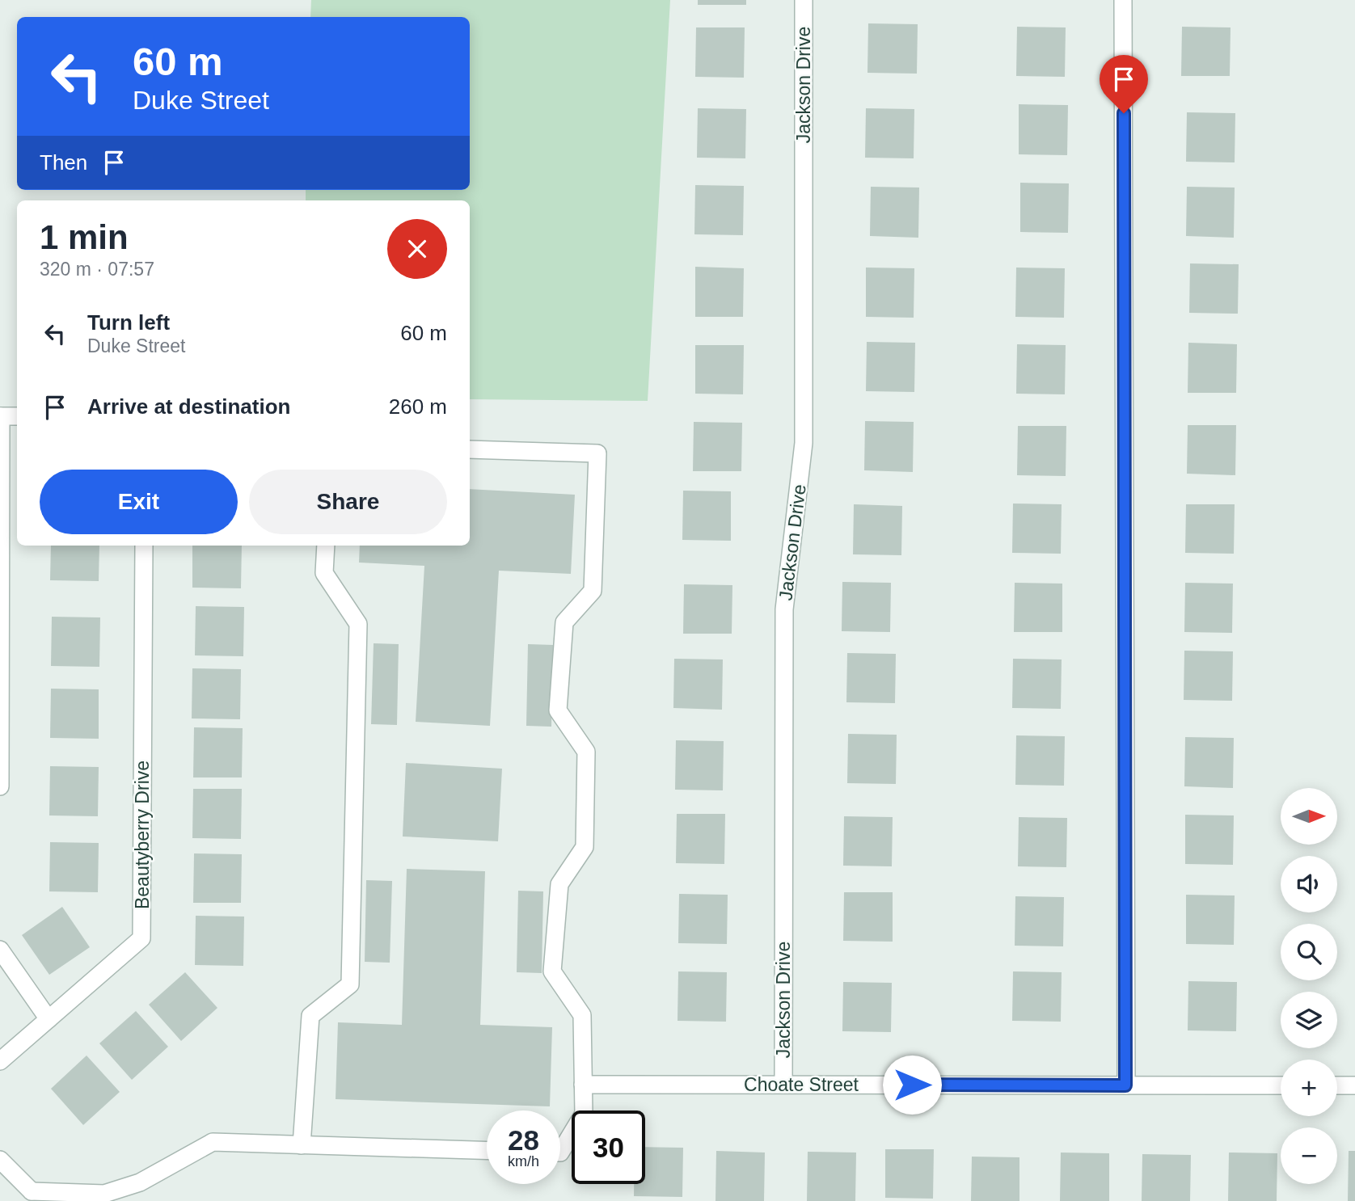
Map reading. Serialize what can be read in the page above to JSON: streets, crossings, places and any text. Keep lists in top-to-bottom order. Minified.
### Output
{"streets":{"street":["Jackson Drive","Beautyberry Drive","Choate Street"]},"crossings":[["Jackson Drive","Choate Street"]],"north":"right","page":{"turn":["60 m","Duke Street"],"then":"Then","heading":["1 min","320 m · 07:57"],"list":[{"name":"Turn left","note":"Duke Street","value":"60 m"},{"name":"Arrive at destination","value":"260 m"}],"buttons":["Exit","Share"],"map_buttons":["+","−"],"speed":"28 km/h","limit":"30"}}
